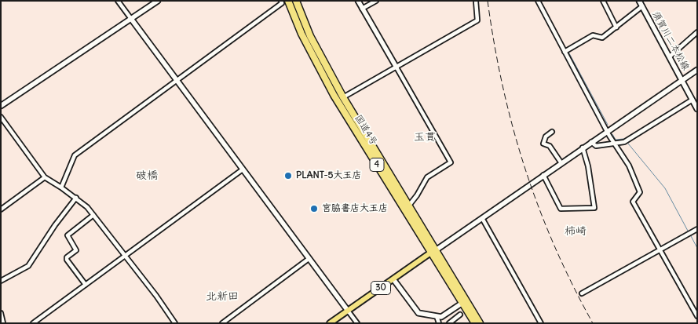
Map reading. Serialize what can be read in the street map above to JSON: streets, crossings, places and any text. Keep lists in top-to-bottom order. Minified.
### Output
{"streets":{"highway":["国道4号","4"],"main road":["30"],"street":["須賀川二本松線"]},"crossings":[["国道4号","30"]],"districts":["玉貫","破橋","柿崎","北新田"],"places":["PLANT-5大玉店","宮脇書店大玉店"]}
